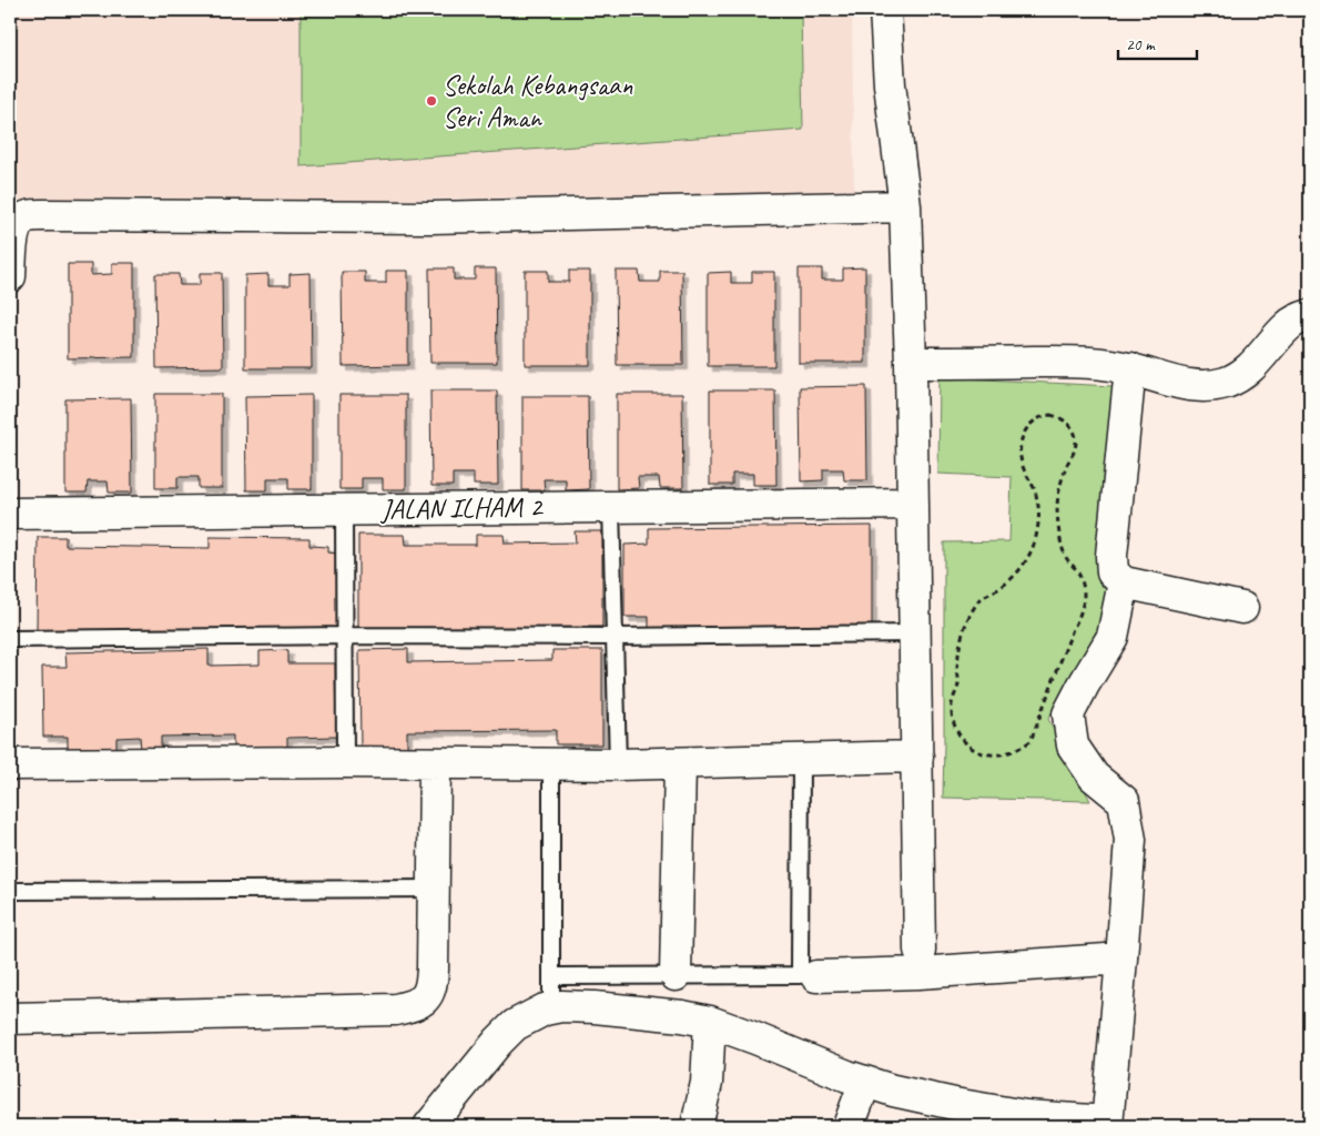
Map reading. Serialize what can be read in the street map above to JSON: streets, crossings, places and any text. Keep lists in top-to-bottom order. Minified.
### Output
{"streets":{"street":["JALAN ILHAM 2"]},"places":["Sekolah Kebangsaan Seri Aman"],"scale_bar":"20 m"}
